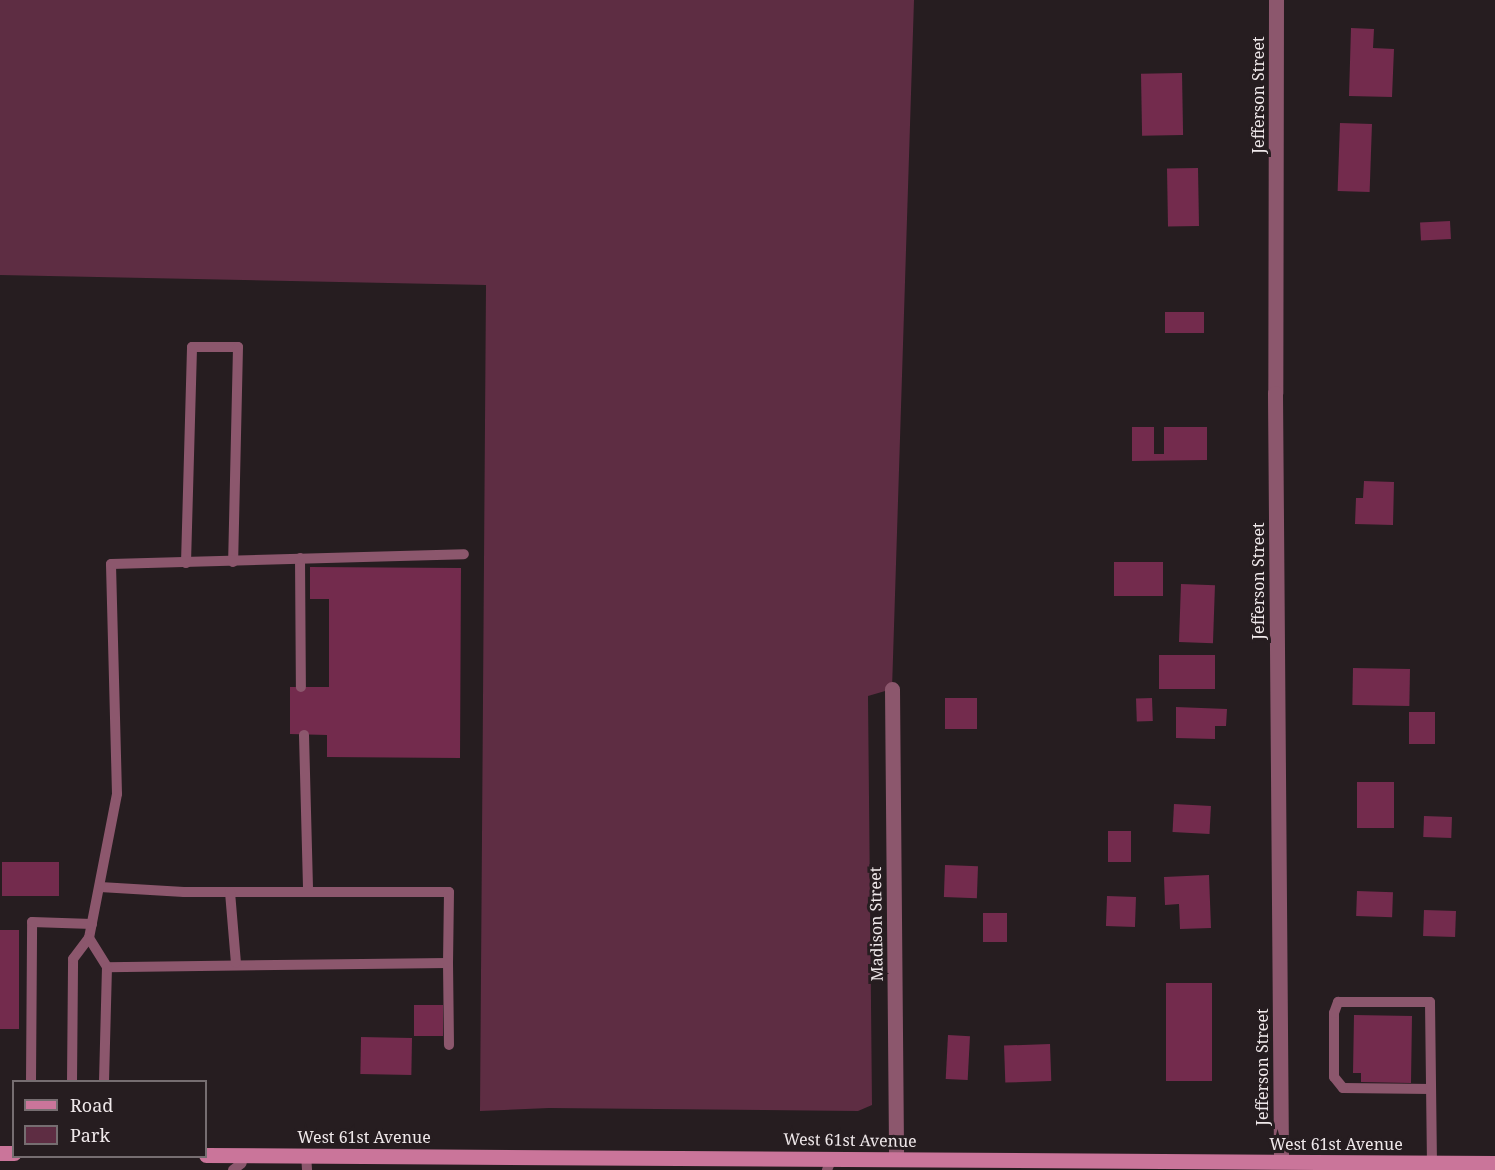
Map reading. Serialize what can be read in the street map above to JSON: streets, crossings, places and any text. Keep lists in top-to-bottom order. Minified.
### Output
{"streets":{"main road":["West 61st Avenue"],"street":["Jefferson Street","Madison Street"]},"crossings":[["Jefferson Street","West 61st Avenue"],["Madison Street","West 61st Avenue"]],"legend":["Road","Park"]}
